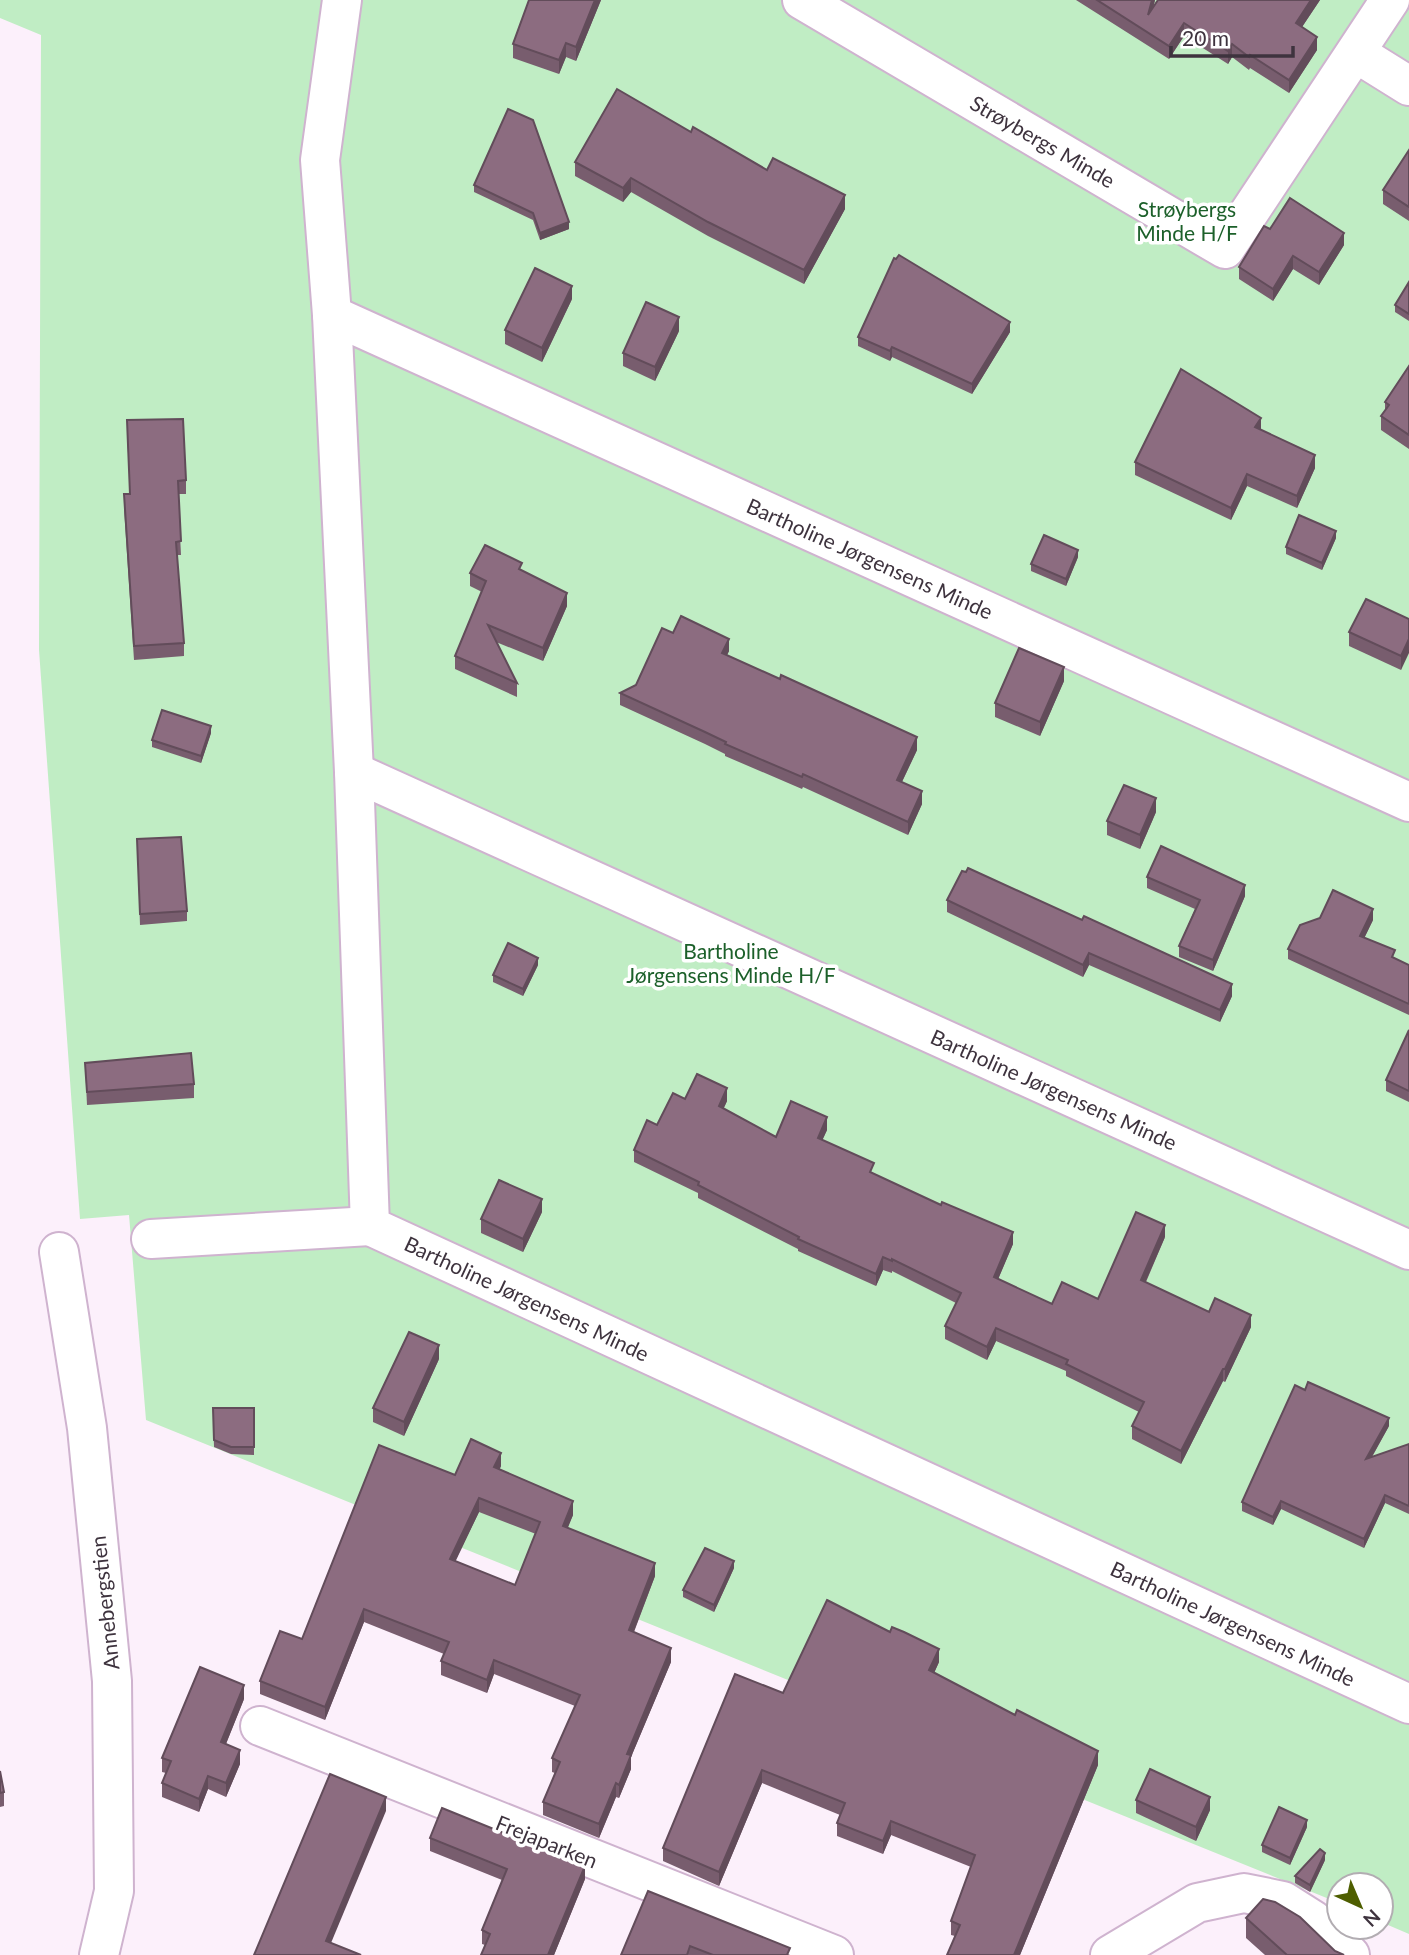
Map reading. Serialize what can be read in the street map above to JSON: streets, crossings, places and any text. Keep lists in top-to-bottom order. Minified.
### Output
{"streets":{"street":["Strøybergs Minde","Bartholine Jørgensens Minde","Annebergstien","Frejaparken"]},"parks":["Strøybergs Minde H/F","Bartholine Jørgensens Minde H/F"],"scale_bar":"20 m","north":"bottom right"}
